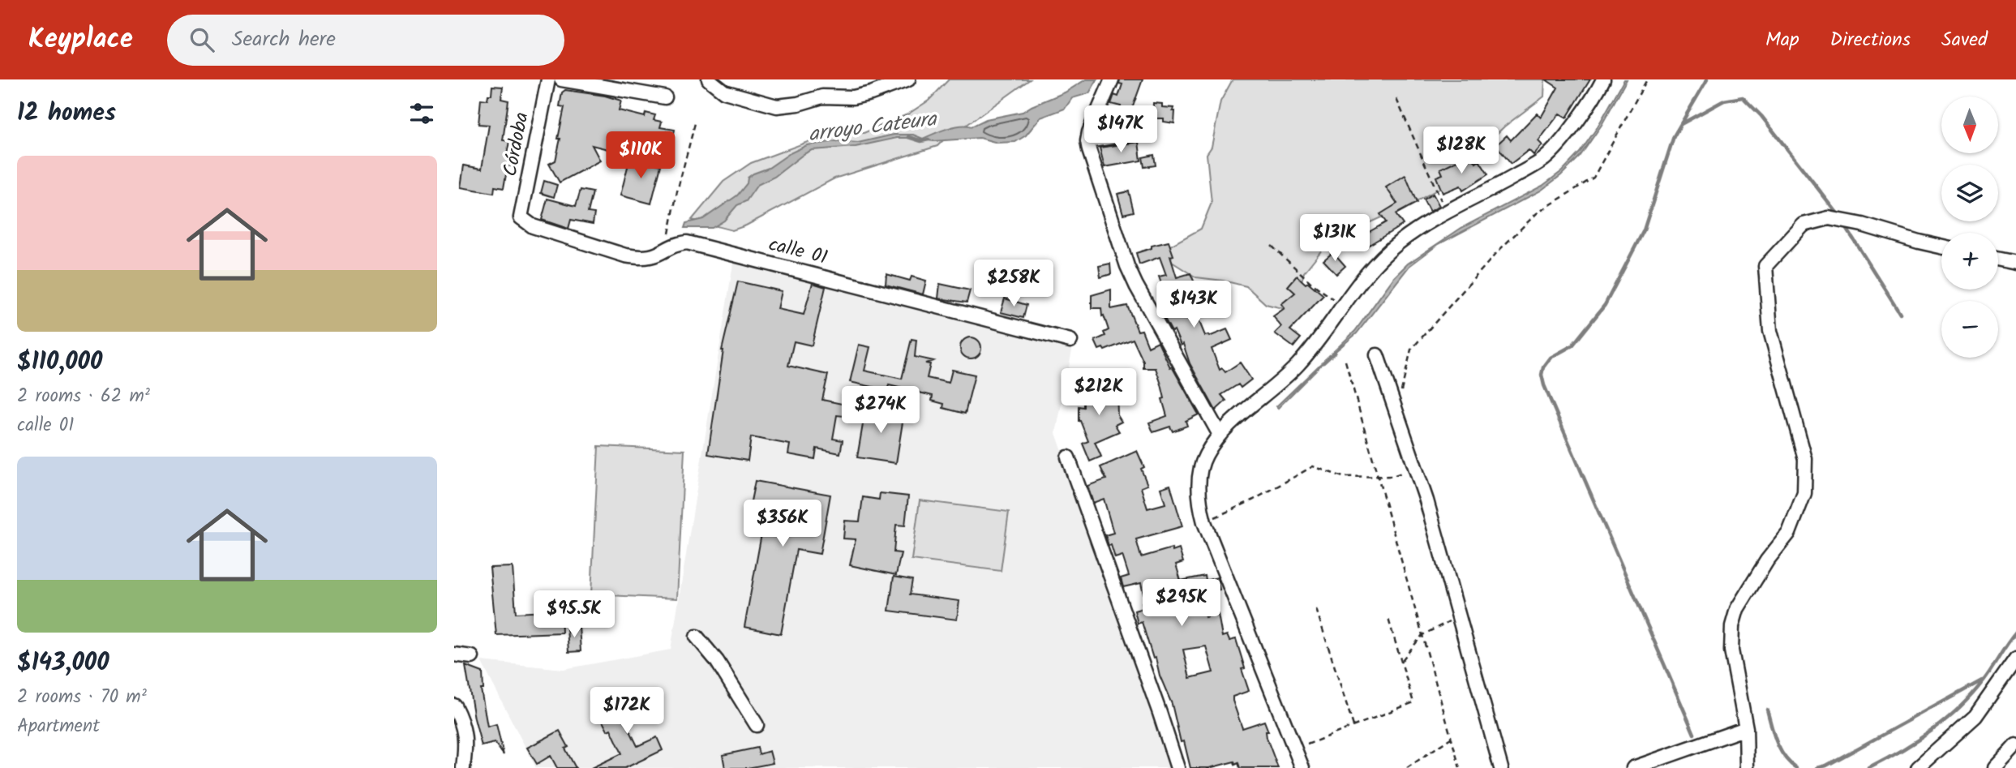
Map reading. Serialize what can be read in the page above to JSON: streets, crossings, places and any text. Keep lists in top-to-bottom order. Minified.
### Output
{"streets":{"street":["Córdoba","calle 01"]},"crossings":[["Córdoba","calle 01"]],"water":["arroyo Cateura"],"north":"bottom","page":{"header":"Keyplace","search":"Search here","nav":["Map","Directions","Saved"],"heading":"12 homes","map_buttons":["+","−"],"price":["$147K","$128K","$110K","$131K","$258K","$143K","$212K","$274K","$356K","$295K","$95.5K","$172K"],"list":[{"name":"$110,000","note":"2 rooms · 62 m² · calle 01"},{"name":"$143,000","note":"2 rooms · 70 m² · Apartment"}]}}
